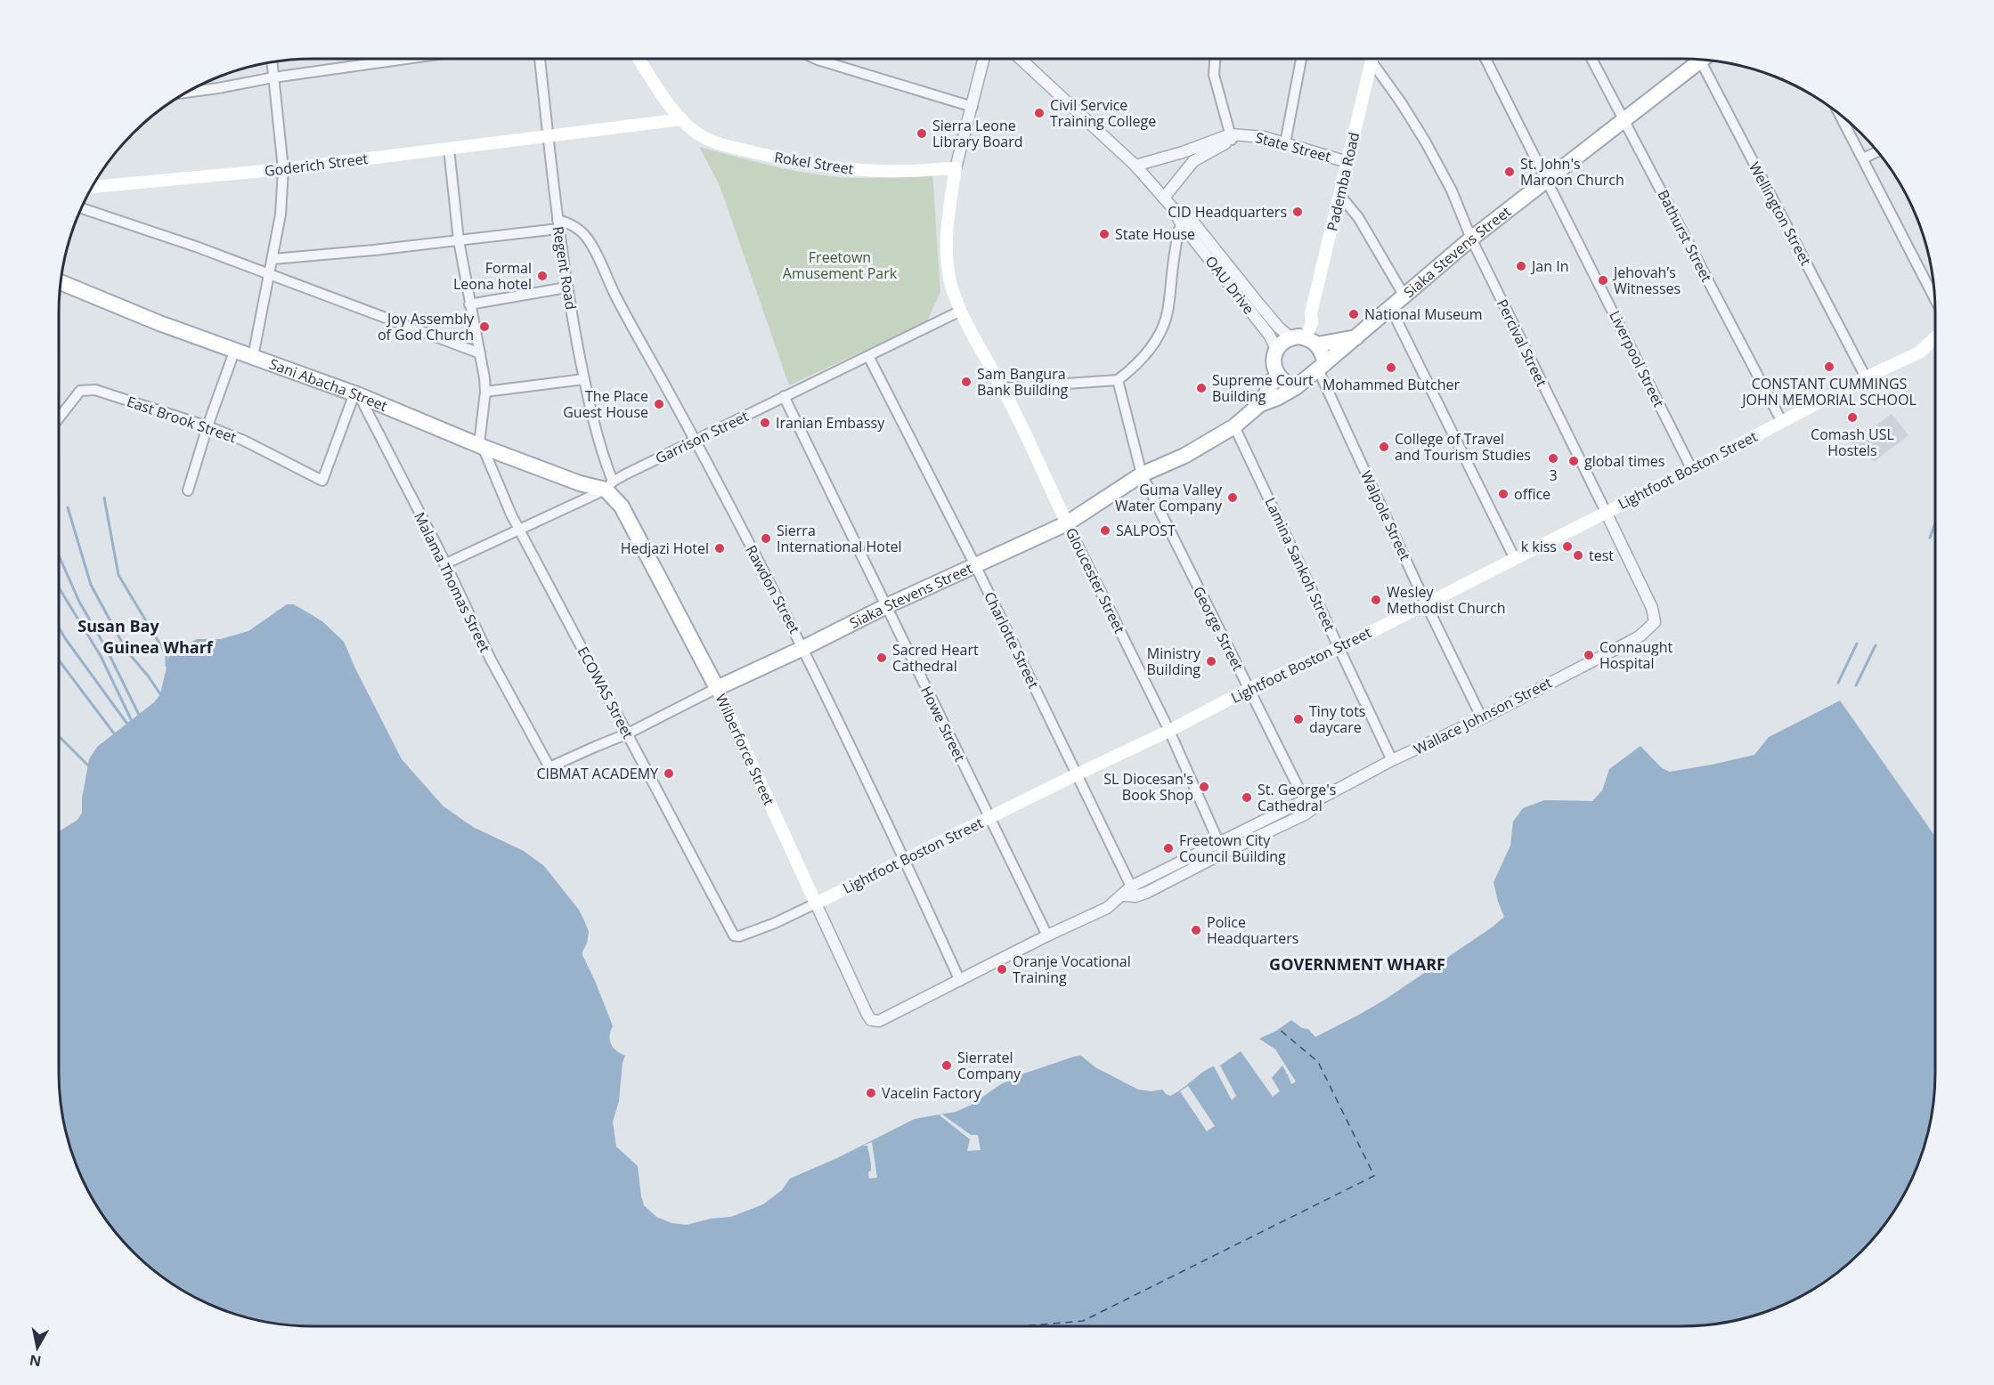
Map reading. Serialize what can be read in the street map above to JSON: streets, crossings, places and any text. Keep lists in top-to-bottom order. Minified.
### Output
{"streets":{"main road":["Rokel Street","Goderich Street","Pademba Road","Siaka Stevens Street","Sani Abacha Street","Lightfoot Boston Street","Gloucester Street","Wilberforce Street"],"street":["State Street","Wellington Street","Bathurst Street","Regent Road","OAU Drive","Percival Street","Liverpool Street","East Brook Street","Garrison Street","Walpole Street","Lamina Sankoh Street","Malama Thomas Street","Rawdon Street","George Street","Charlotte Street","ECOWAS Street","Wallace Johnson Street","Howe Street"]},"crossings":[["State Street","Pademba Road"],["Rokel Street","Goderich Street"],["Rokel Street","Gloucester Street"],["Goderich Street","Regent Road"],["Pademba Road","Siaka Stevens Street"],["Pademba Road","OAU Drive"],["Pademba Road","Walpole Street"],["Wellington Street","Lightfoot Boston Street"],["Bathurst Street","Siaka Stevens Street"],["Bathurst Street","Lightfoot Boston Street"],["Siaka Stevens Street","OAU Drive"],["Siaka Stevens Street","Percival Street"],["Siaka Stevens Street","Liverpool Street"],["Siaka Stevens Street","Walpole Street"],["Siaka Stevens Street","Lamina Sankoh Street"],["Siaka Stevens Street","Gloucester Street"],["Siaka Stevens Street","Malama Thomas Street"],["Siaka Stevens Street","Rawdon Street"],["Siaka Stevens Street","George Street"],["Siaka Stevens Street","Charlotte Street"],["Siaka Stevens Street","ECOWAS Street"],["Siaka Stevens Street","Howe Street"],["Siaka Stevens Street","Wilberforce Street"],["Regent Road","Sani Abacha Street"],["Regent Road","Garrison Street"],["Regent Road","Rawdon Street"],["Regent Road","Wilberforce Street"],["OAU Drive","Walpole Street"],["Percival Street","Lightfoot Boston Street"],["Percival Street","Wallace Johnson Street"],["Liverpool Street","Lightfoot Boston Street"],["Sani Abacha Street","East Brook Street"],["Sani Abacha Street","Garrison Street"],["Sani Abacha Street","Malama Thomas Street"],["Sani Abacha Street","ECOWAS Street"],["Sani Abacha Street","Wilberforce Street"],["East Brook Street","Malama Thomas Street"],["Garrison Street","Gloucester Street"],["Garrison Street","Malama Thomas Street"],["Garrison Street","Rawdon Street"],["Garrison Street","Charlotte Street"],["Garrison Street","ECOWAS Street"],["Garrison Street","Howe Street"],["Garrison Street","Wilberforce Street"],["Lightfoot Boston Street","Walpole Street"],["Lightfoot Boston Street","Lamina Sankoh Street"],["Lightfoot Boston Street","Gloucester Street"],["Lightfoot Boston Street","Rawdon Street"],["Lightfoot Boston Street","George Street"],["Lightfoot Boston Street","Charlotte Street"],["Lightfoot Boston Street","ECOWAS Street"],["Lightfoot Boston Street","Howe Street"],["Lightfoot Boston Street","Wilberforce Street"],["Walpole Street","Wallace Johnson Street"],["Lamina Sankoh Street","Wallace Johnson Street"],["Gloucester Street","Wallace Johnson Street"],["Rawdon Street","Wilberforce Street"],["George Street","Wallace Johnson Street"],["Charlotte Street","Wallace Johnson Street"]],"districts":["Susan Bay","Guinea Wharf","GOVERNMENT WHARF"],"parks":["Freetown Amusement Park"],"places":["Civil Service Training College","Sierra Leone Library Board","St. John's Maroon Church","CID Headquarters","State House","Jan In","Formal Leona hotel","Jehovah’s Witnesses","National Museum","Joy Assembly of God Church","CONSTANT CUMMINGS JOHN MEMORIAL SCHOOL","Mohammed Butcher","Sam Bangura Bank Building","Supreme Court Building","The Place Guest House","Comash USL Hostels","Iranian Embassy","College of Travel and Tourism Studies","3","global times","office","Guma Valley Water Company","SALPOST","Sierra International Hotel","k kiss","Hedjazi Hotel","test","Wesley Methodist Church","Connaught Hospital","Sacred Heart Cathedral","Ministry Building","Tiny tots daycare","CIBMAT ACADEMY","SL Diocesan's Book Shop","St. George's Cathedral","Freetown City Council Building","Police Headquarters","Oranje Vocational Training","Sierratel Company","Vacelin Factory"],"north":"bottom"}
